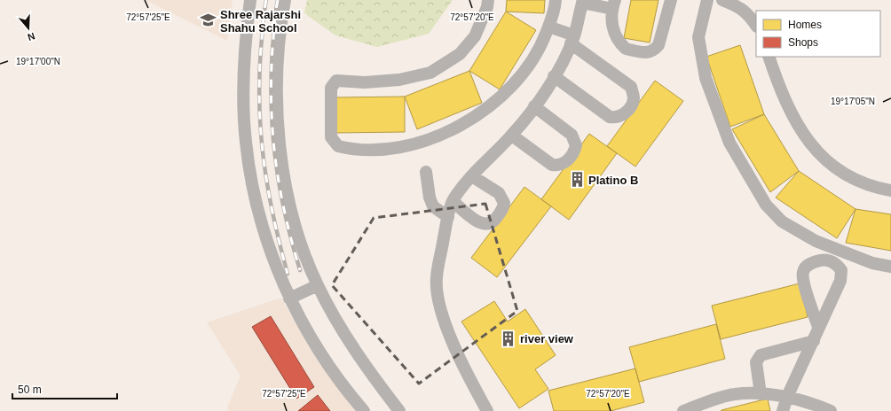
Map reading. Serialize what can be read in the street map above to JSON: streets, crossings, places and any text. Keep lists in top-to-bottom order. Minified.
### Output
{"places":{"school or university":["Shree Rajarshi Shahu School"],"building":["Platino B","river view"]},"legend":["Homes","Shops"],"scale_bar":"50 m","north":"bottom","coordinates":["72°57'25\"E","72°57'20\"E","19°17'00\"N","19°17'05\"N"]}
